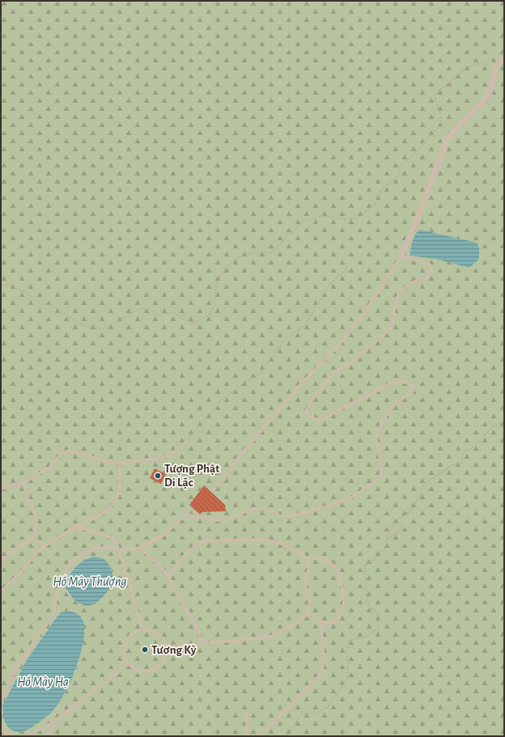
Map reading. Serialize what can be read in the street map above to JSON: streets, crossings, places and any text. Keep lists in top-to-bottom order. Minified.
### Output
{"water":["Hồ Mây Thượng","Hồ Mây Hạ"],"places":["Tượng Phật Di Lặc","Tương Kỳ"]}
